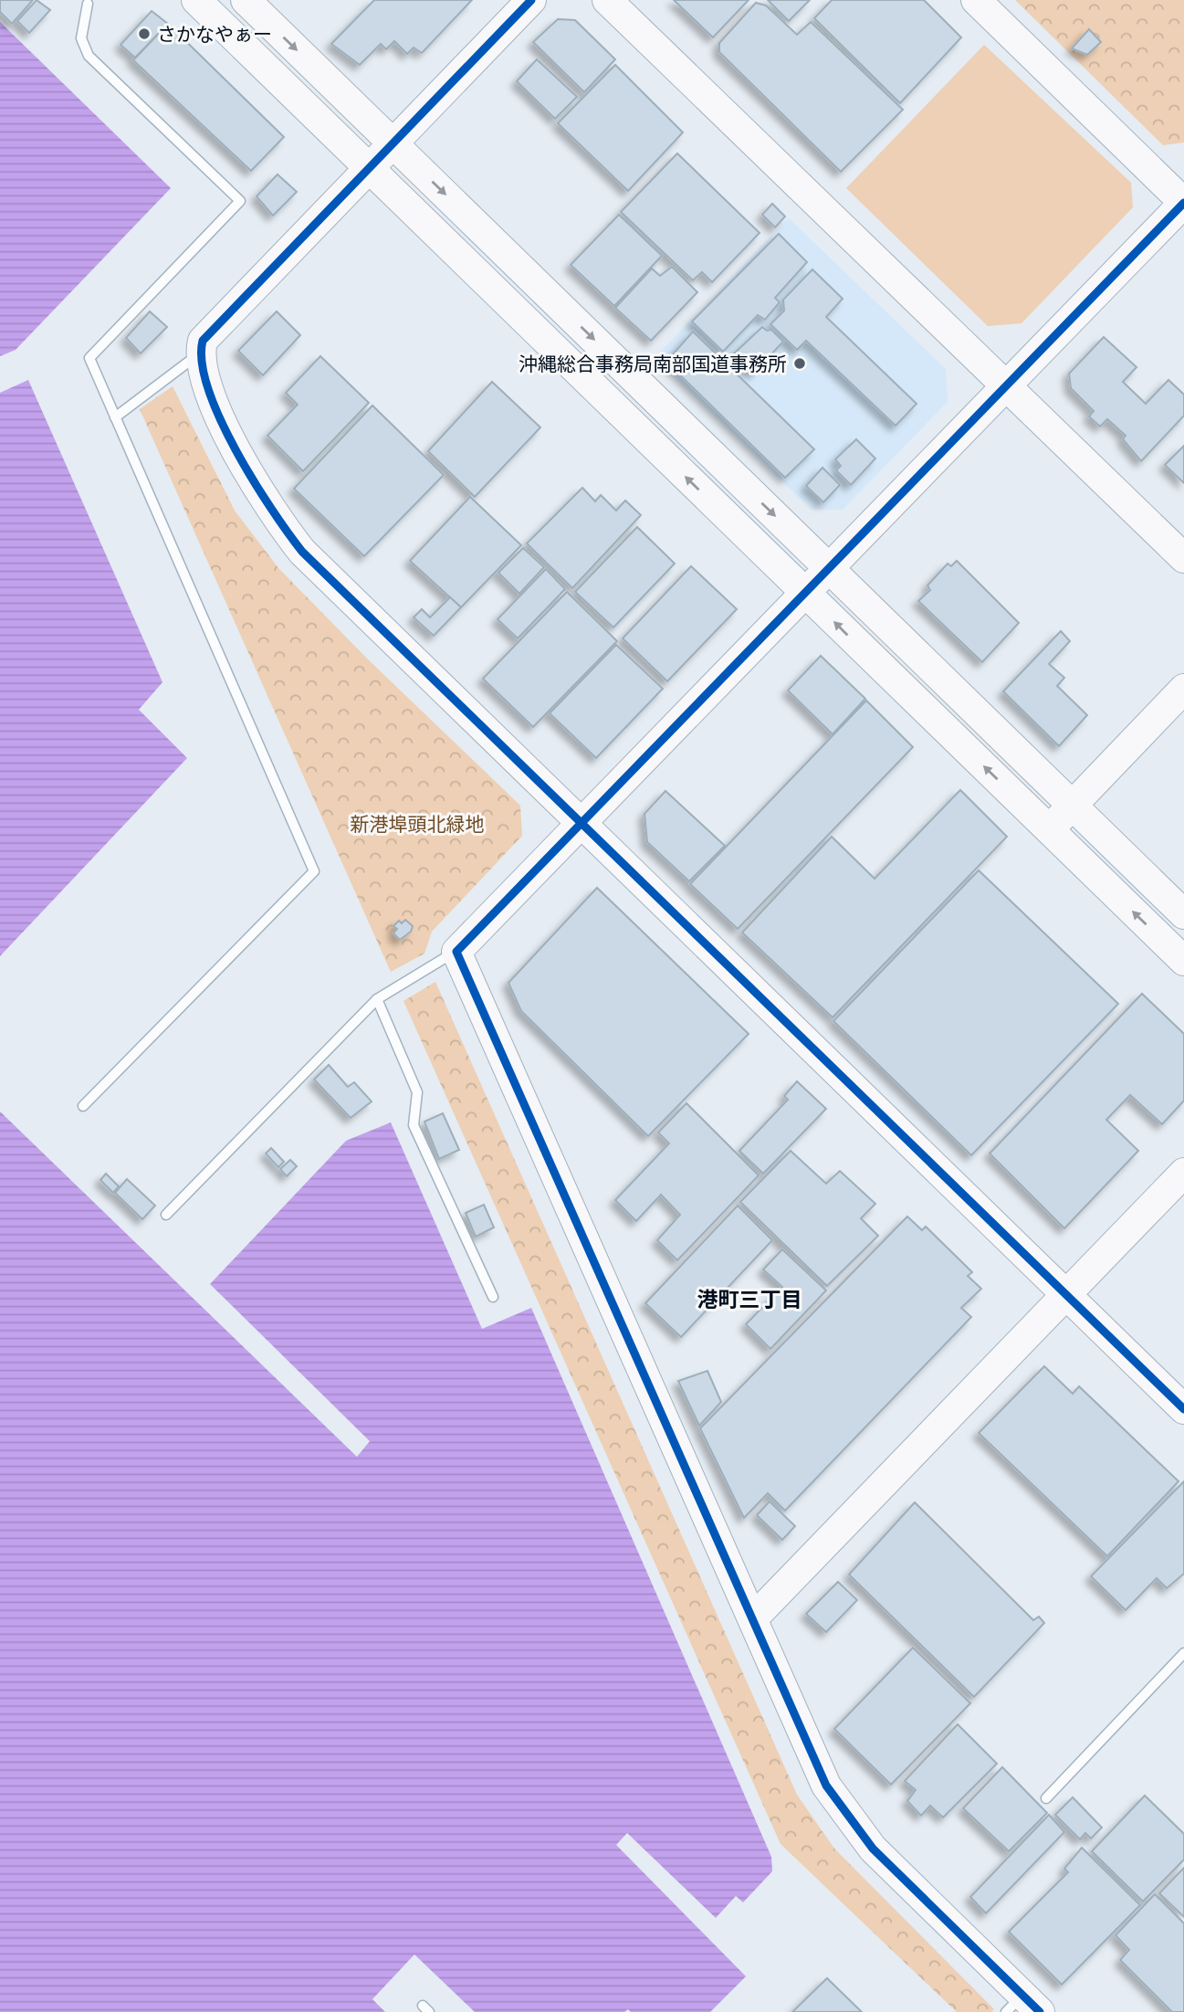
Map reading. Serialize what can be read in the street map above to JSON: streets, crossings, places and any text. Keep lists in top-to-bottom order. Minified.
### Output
{"districts":["港町三丁目"],"parks":["新港埠頭北緑地"],"places":["さかなやぁー","沖縄総合事務局南部国道事務所"]}
